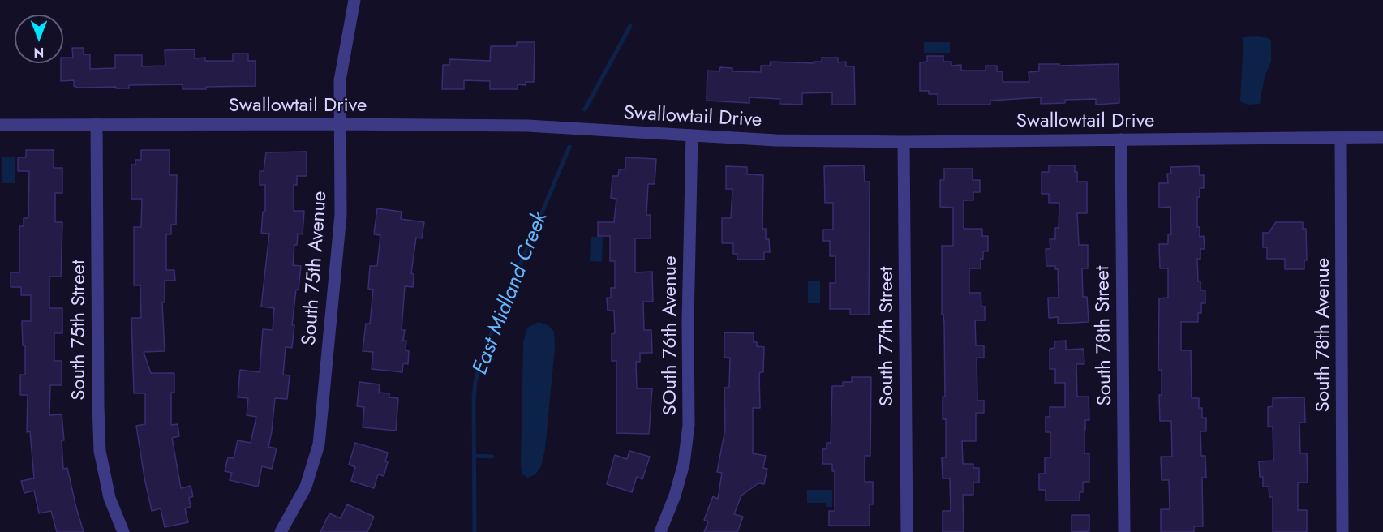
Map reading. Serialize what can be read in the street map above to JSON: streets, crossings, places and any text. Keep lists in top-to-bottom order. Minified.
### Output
{"streets":{"street":["Swallowtail Drive","South 75th Avenue","South 75th Street","South 78th Avenue","SOuth 76th Avenue","South 78th Street","South 77th Street"]},"crossings":[["Swallowtail Drive","South 75th Avenue"],["Swallowtail Drive","South 75th Street"],["Swallowtail Drive","South 78th Avenue"],["Swallowtail Drive","SOuth 76th Avenue"],["Swallowtail Drive","South 78th Street"],["Swallowtail Drive","South 77th Street"]],"water":["East Midland Creek"],"north":"bottom"}
